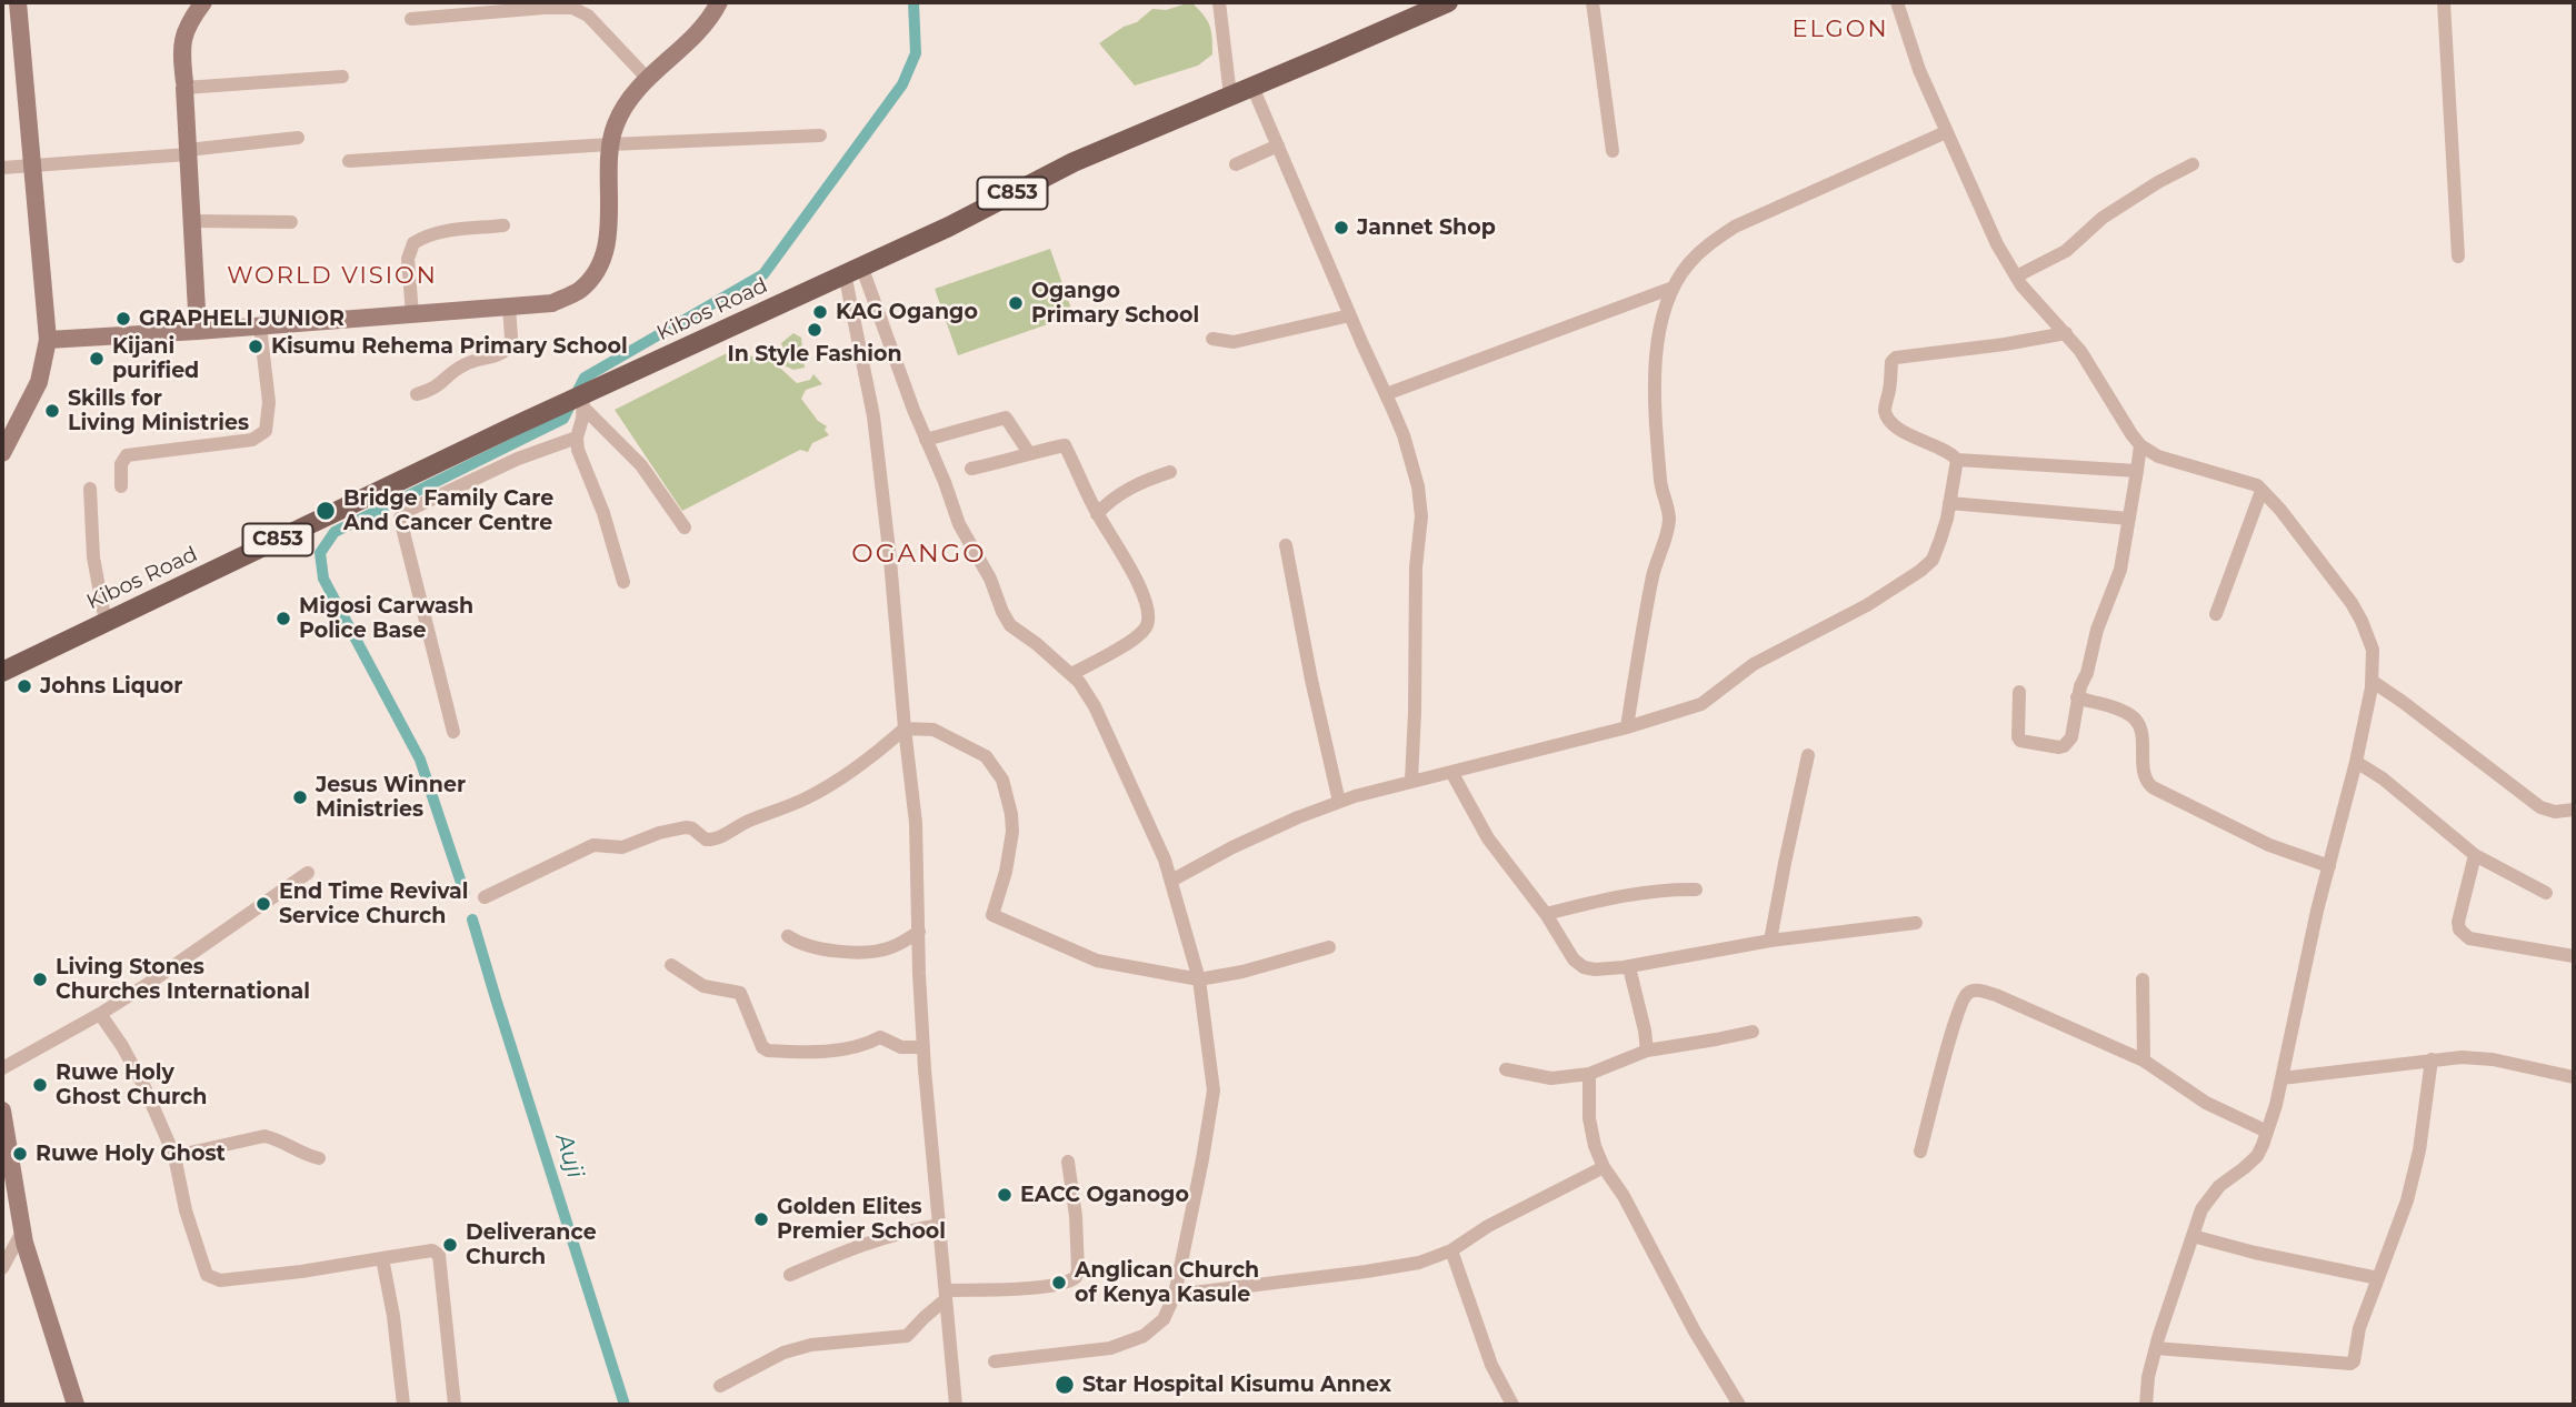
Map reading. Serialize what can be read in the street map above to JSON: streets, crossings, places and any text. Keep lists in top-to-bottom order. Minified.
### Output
{"streets":{"main road":["C853","Kibos Road"]},"districts":["ELGON","WORLD VISION","OGANGO"],"water":["Auji"],"places":["Jannet Shop","Ogango Primary School","KAG Ogango","GRAPHELI JUNIOR","In Style Fashion","Kisumu Rehema Primary School","Kijani purified","Skills for Living Ministries","Bridge Family Care And Cancer Centre","Migosi Carwash Police Base","Johns Liquor","Jesus Winner Ministries","End Time Revival Service Church","Living Stones Churches International","Ruwe Holy Ghost Church","Ruwe Holy Ghost","EACC Oganogo","Golden Elites Premier School","Deliverance Church","Anglican Church of Kenya Kasule","Star Hospital Kisumu Annex"]}
